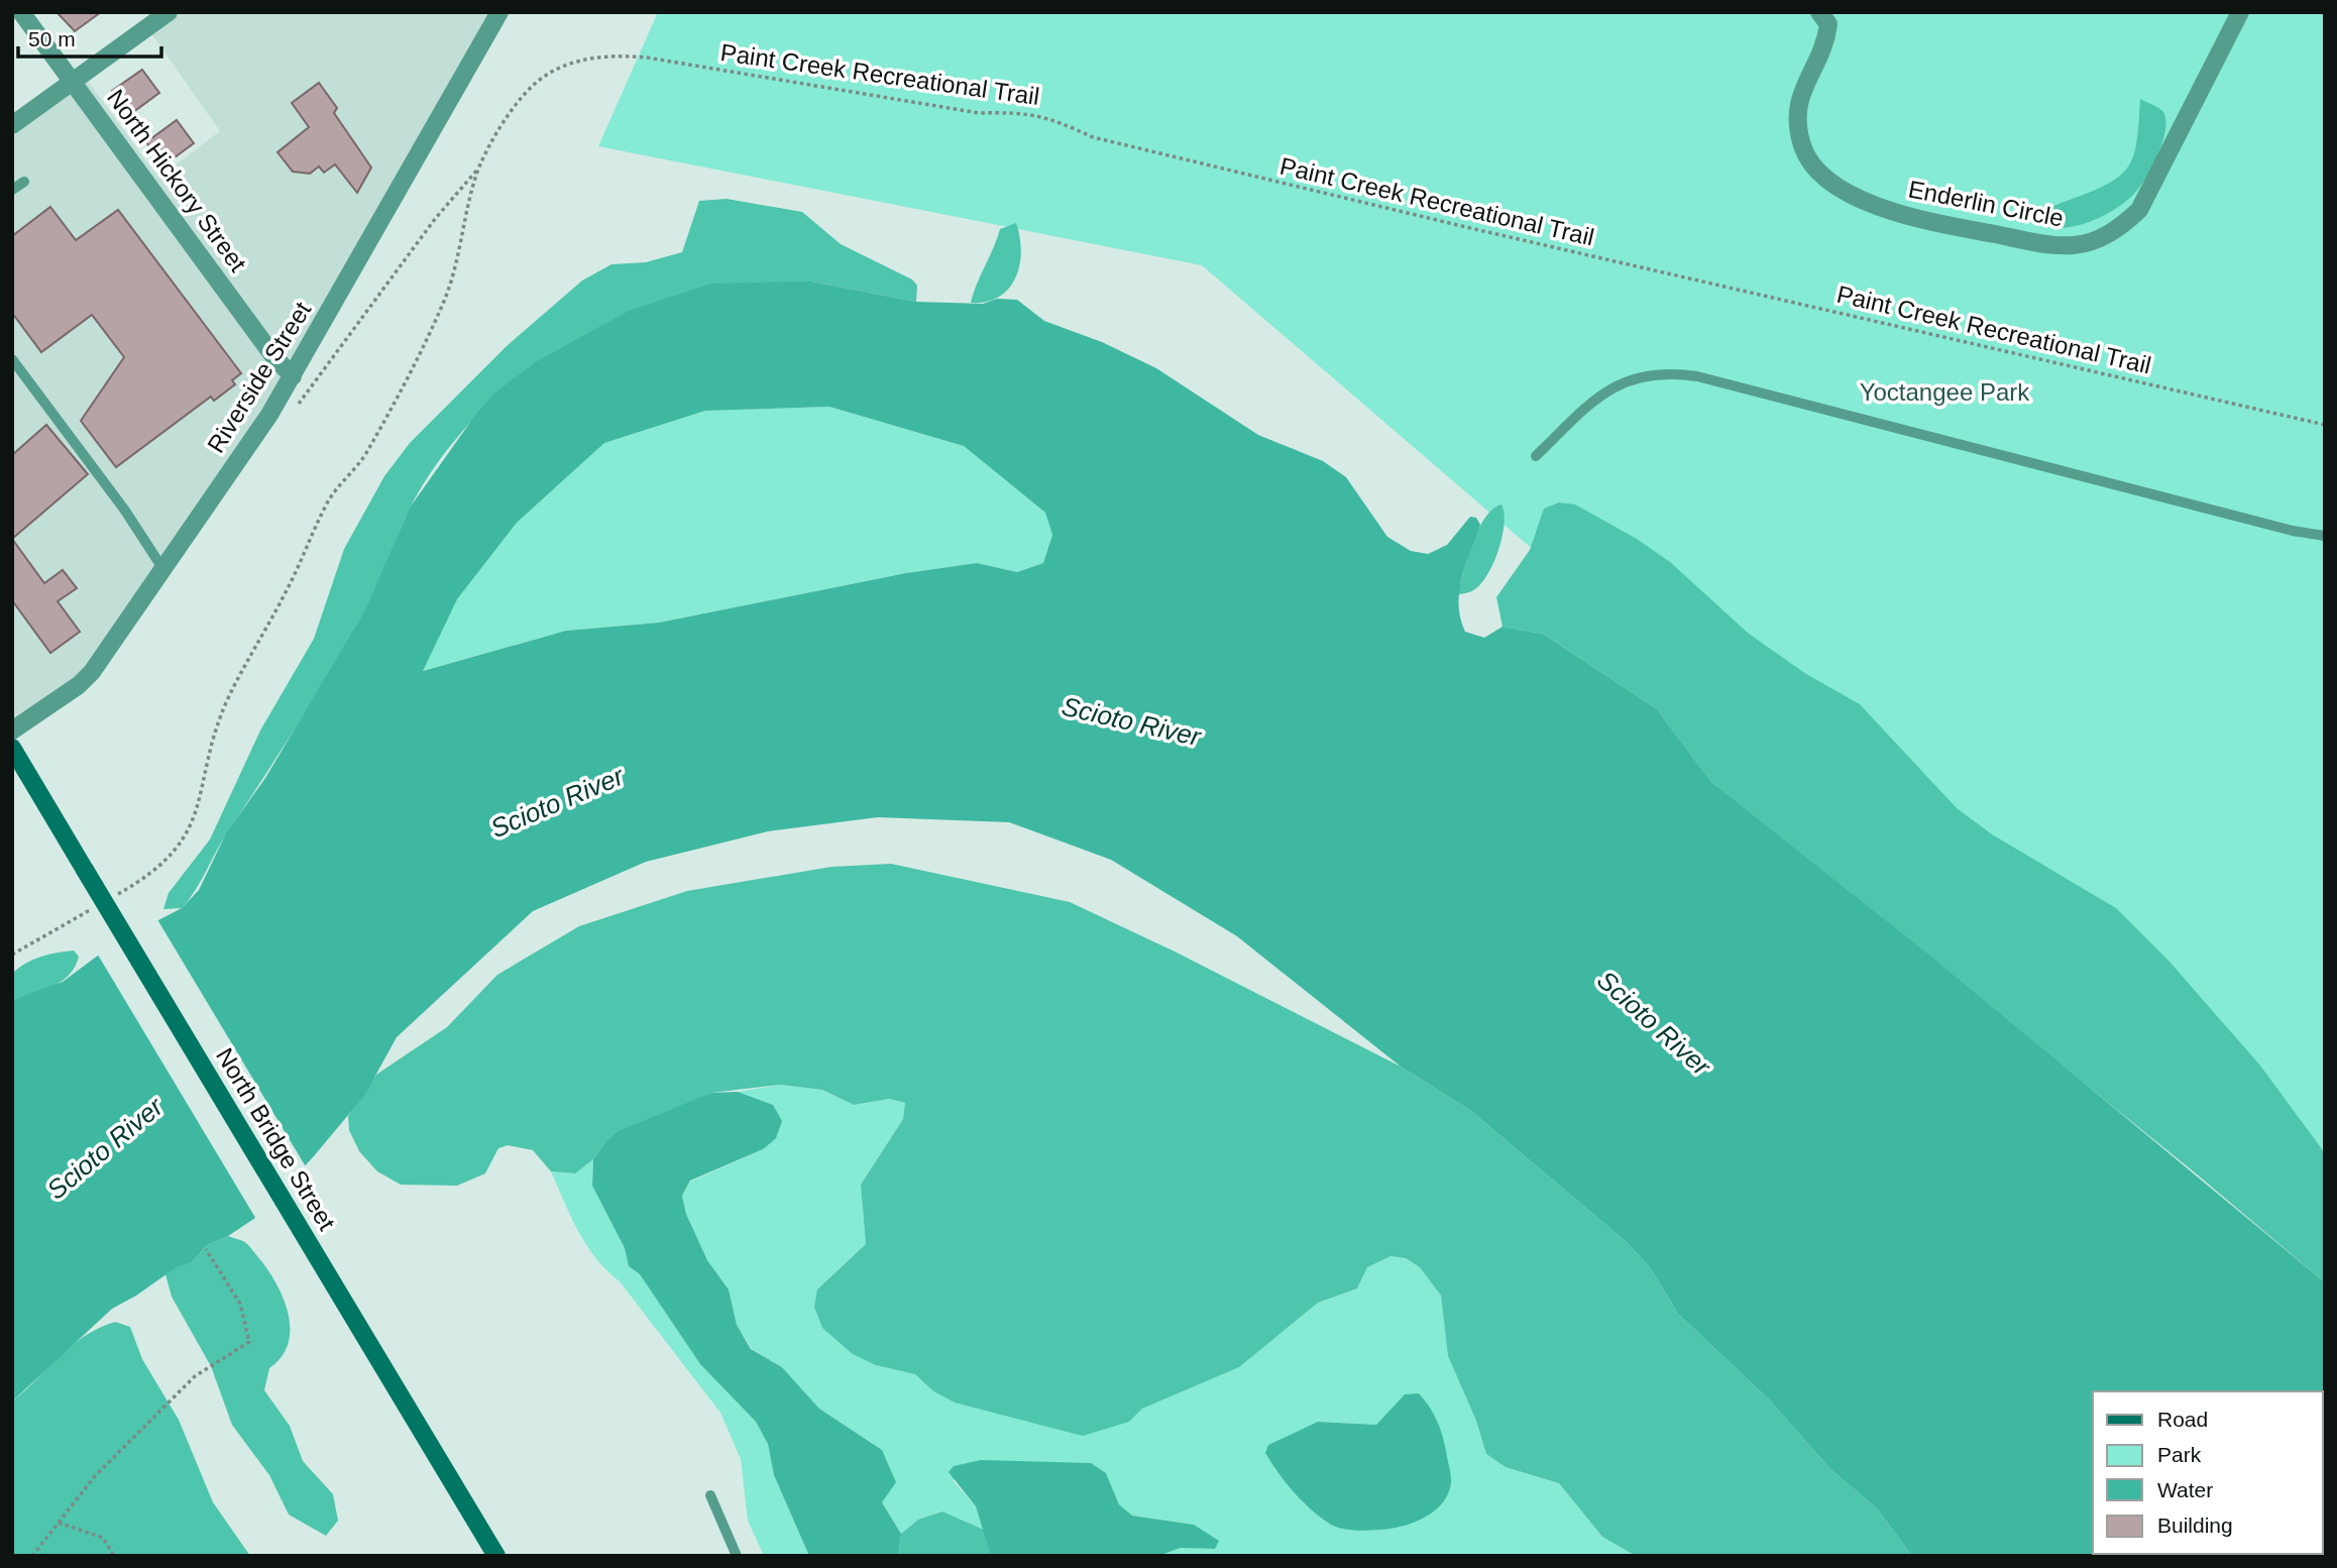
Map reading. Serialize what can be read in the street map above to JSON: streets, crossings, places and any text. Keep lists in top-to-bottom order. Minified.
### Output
{"streets":{"main road":["North Bridge Street"],"street":["North Hickory Street","Enderlin Circle","Riverside Street"],"path":["Paint Creek Recreational Trail"]},"crossings":[["North Hickory Street","Riverside Street"]],"water":["Scioto River"],"parks":["Yoctangee Park"],"legend":["Road","Park","Water","Building"],"scale_bar":"50 m"}
